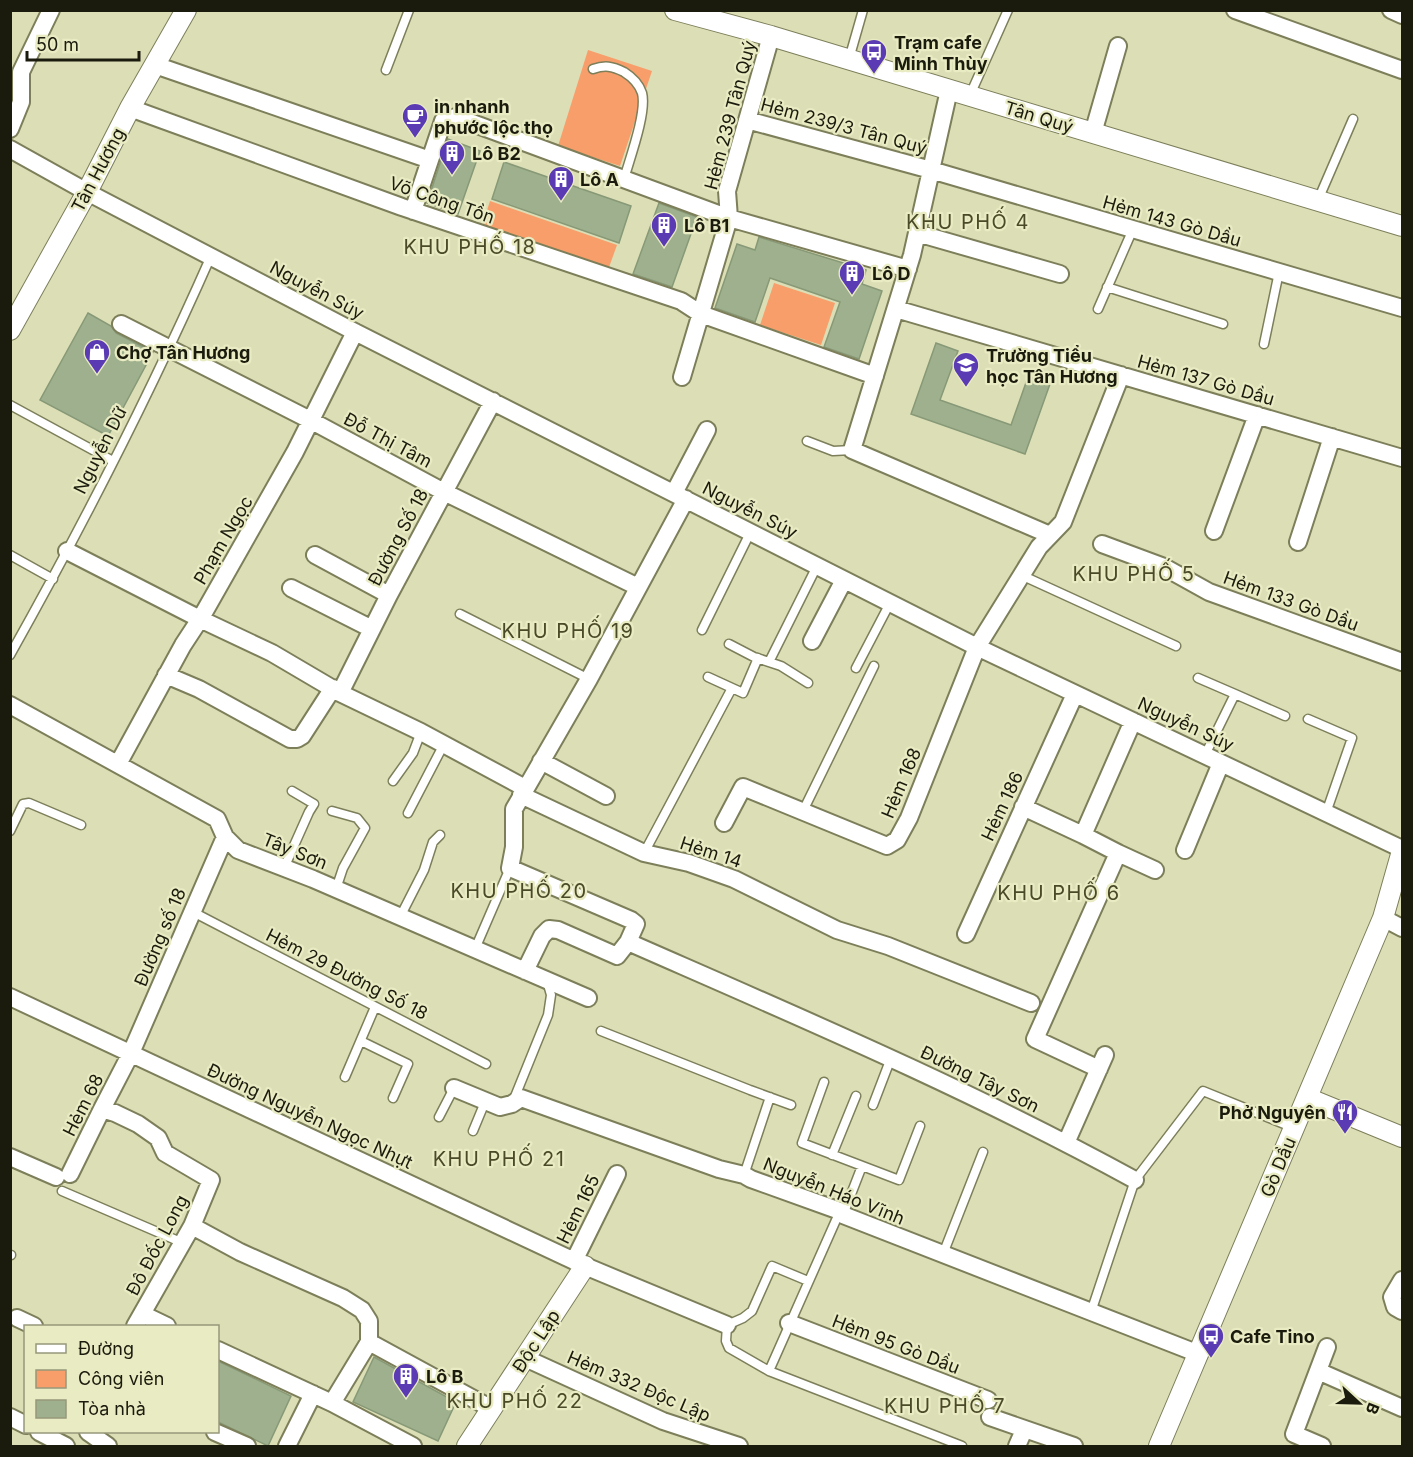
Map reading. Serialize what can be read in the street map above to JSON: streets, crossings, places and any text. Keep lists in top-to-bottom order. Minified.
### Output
{"streets":{"street":["Hẻm 239 Tân Quý","Tân Quý","Hẻm 239/3 Tân Quý","Tân Hương","Võ Công Tồn","Hẻm 143 Gò Dầu","Nguyễn Súy","Hẻm 137 Gò Dầu","Đỗ Thị Tâm","Đường Số 18","Phạm Ngọc","Hẻm 133 Gò Dầu","Hẻm 168","Hẻm 186","Tây Sơn","Hẻm 14","Đường số 18","Đường Tây Sơn","Hẻm 68","Đường Nguyễn Ngọc Nhựt","Gò Dầu","Nguyễn Háo Vĩnh","Hẻm 165","Đô Đốc Long","Độc Lập","Hẻm 95 Gò Dầu","Hẻm 332 Độc Lập"],"lane":["Nguyễn Dữ","Hẻm 29 Đường Số 18"]},"crossings":[["Hẻm 239 Tân Quý","Tân Quý"],["Hẻm 239 Tân Quý","Hẻm 239/3 Tân Quý"],["Hẻm 239 Tân Quý","Võ Công Tồn"],["Hẻm 239/3 Tân Quý","Hẻm 143 Gò Dầu"],["Tân Hương","Võ Công Tồn"],["Tân Hương","Nguyễn Súy"],["Nguyễn Súy","Nguyễn Dữ"],["Nguyễn Súy","Đường Số 18"],["Nguyễn Súy","Phạm Ngọc"],["Nguyễn Súy","Hẻm 168"],["Nguyễn Súy","Hẻm 186"],["Nguyễn Súy","Gò Dầu"],["Hẻm 137 Gò Dầu","Hẻm 168"],["Đỗ Thị Tâm","Nguyễn Dữ"],["Đỗ Thị Tâm","Đường Số 18"],["Đỗ Thị Tâm","Phạm Ngọc"],["Nguyễn Dữ","Hẻm 14"],["Đường Số 18","Phạm Ngọc"],["Đường Số 18","Hẻm 14"],["Phạm Ngọc","Tây Sơn"],["Phạm Ngọc","Hẻm 14"],["Tây Sơn","Đường số 18"],["Đường số 18","Hẻm 29 Đường Số 18"],["Đường số 18","Hẻm 68"],["Đường số 18","Đường Nguyễn Ngọc Nhựt"],["Hẻm 68","Đường Nguyễn Ngọc Nhựt"],["Hẻm 68","Đô Đốc Long"],["Đường Nguyễn Ngọc Nhựt","Hẻm 165"],["Đường Nguyễn Ngọc Nhựt","Độc Lập"],["Gò Dầu","Nguyễn Háo Vĩnh"],["Hẻm 165","Độc Lập"],["Độc Lập","Hẻm 332 Độc Lập"]],"districts":["KHU PHỐ 4","KHU PHỐ 18","KHU PHỐ 5","KHU PHỐ 19","KHU PHỐ 20","KHU PHỐ 6","KHU PHỐ 21","KHU PHỐ 22","KHU PHỐ 7"],"places":{"bus stop":["Trạm cafe Minh Thùy","Cafe Tino"],"cafe":["in nhanh phước lộc thọ"],"building":["Lô B2","Lô A","Lô B1","Lô D","Lô B"],"shop":["Chợ Tân Hương"],"school or university":["Trường Tiểu học Tân Hương"],"restaurant":["Phở Nguyên"]},"legend":["Đường","Công viên","Tòa nhà"],"scale_bar":"50 m","north":"right"}
